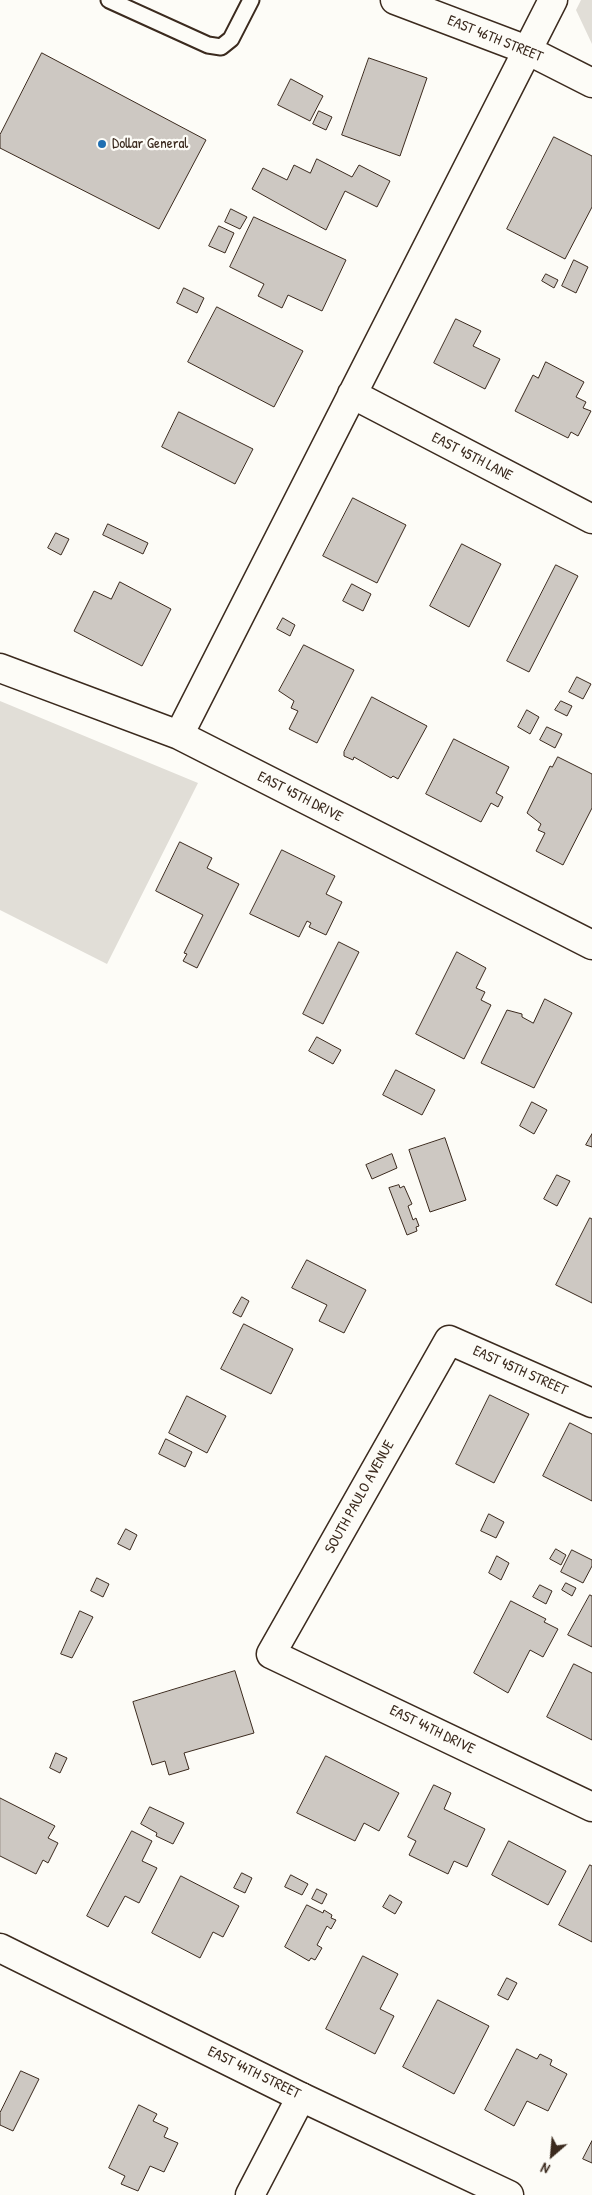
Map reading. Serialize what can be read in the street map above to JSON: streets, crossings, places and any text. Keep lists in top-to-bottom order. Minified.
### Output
{"streets":{"street":["EAST 46TH STREET","EAST 45TH LANE","EAST 45TH DRIVE","EAST 45TH STREET","SOUTH PAULO AVENUE","EAST 44TH DRIVE","EAST 44TH STREET"]},"crossings":[["EAST 45TH STREET","SOUTH PAULO AVENUE"],["SOUTH PAULO AVENUE","EAST 44TH DRIVE"]],"places":["Dollar General"],"north":"bottom left"}
